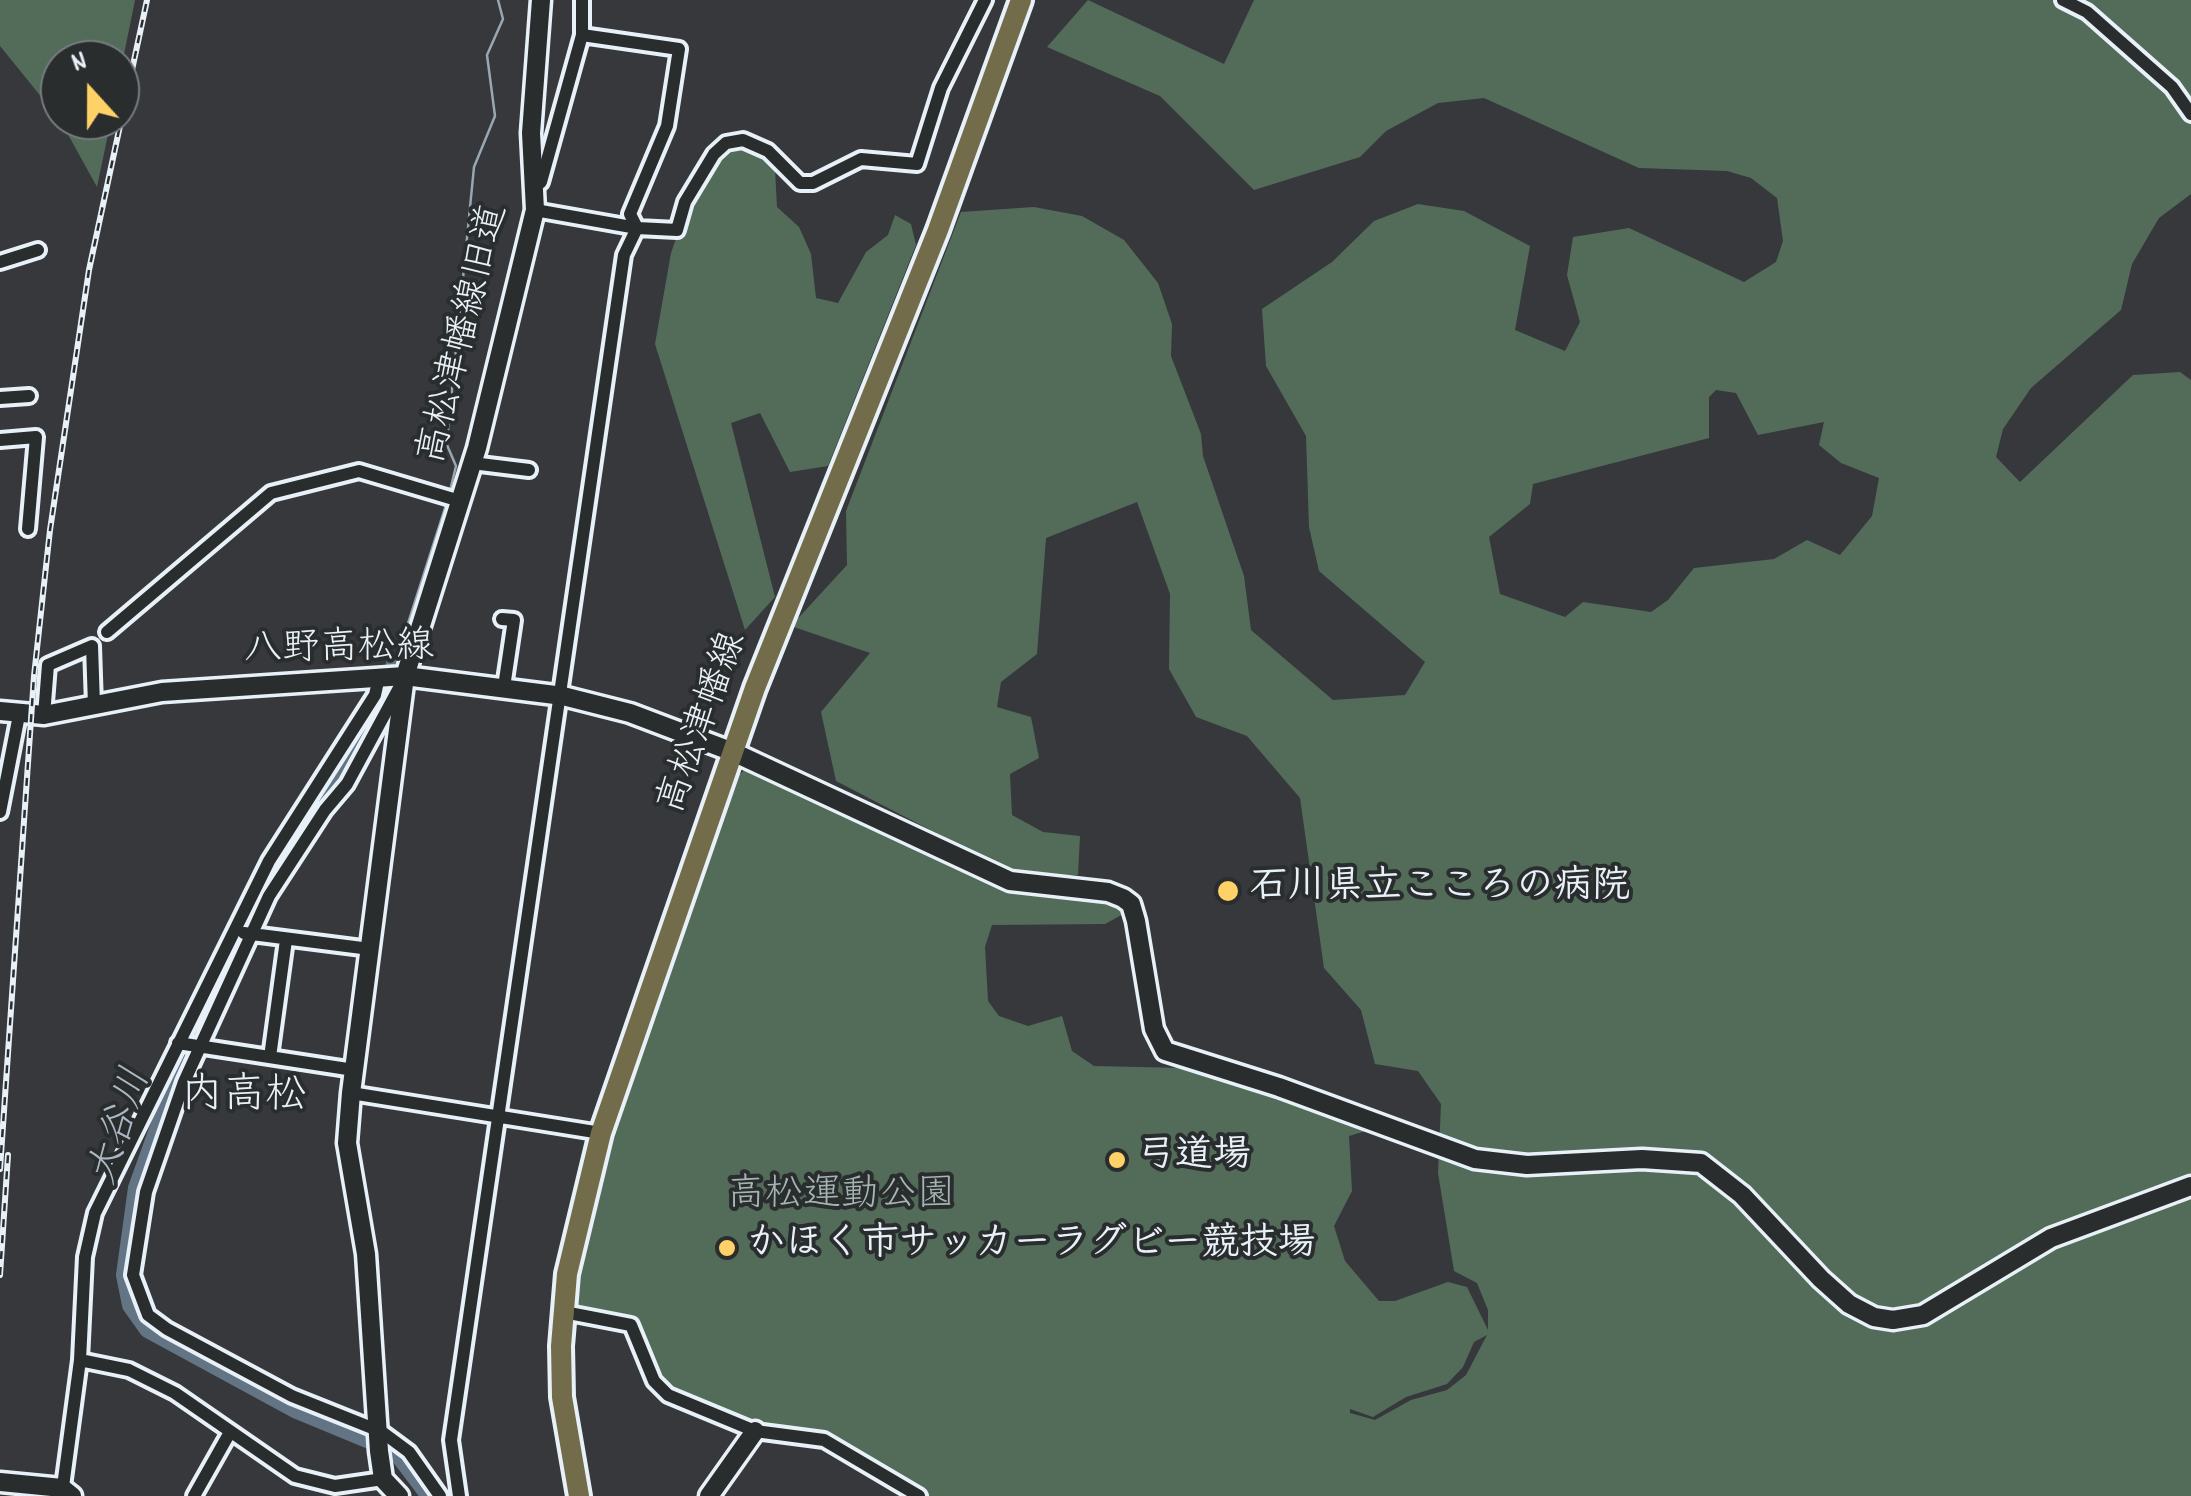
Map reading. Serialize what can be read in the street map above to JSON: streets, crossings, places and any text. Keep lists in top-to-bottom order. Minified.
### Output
{"streets":{"main road":["高松津幡線"],"street":["高松津幡線旧道","八野高松線"]},"crossings":[["高松津幡線旧道","八野高松線"],["八野高松線","高松津幡線"]],"districts":["内高松"],"water":["大谷川"],"parks":["高松運動公園"],"places":["石川県立こころの病院","弓道場","かほく市サッカーラグビー競技場"],"north":"top"}
